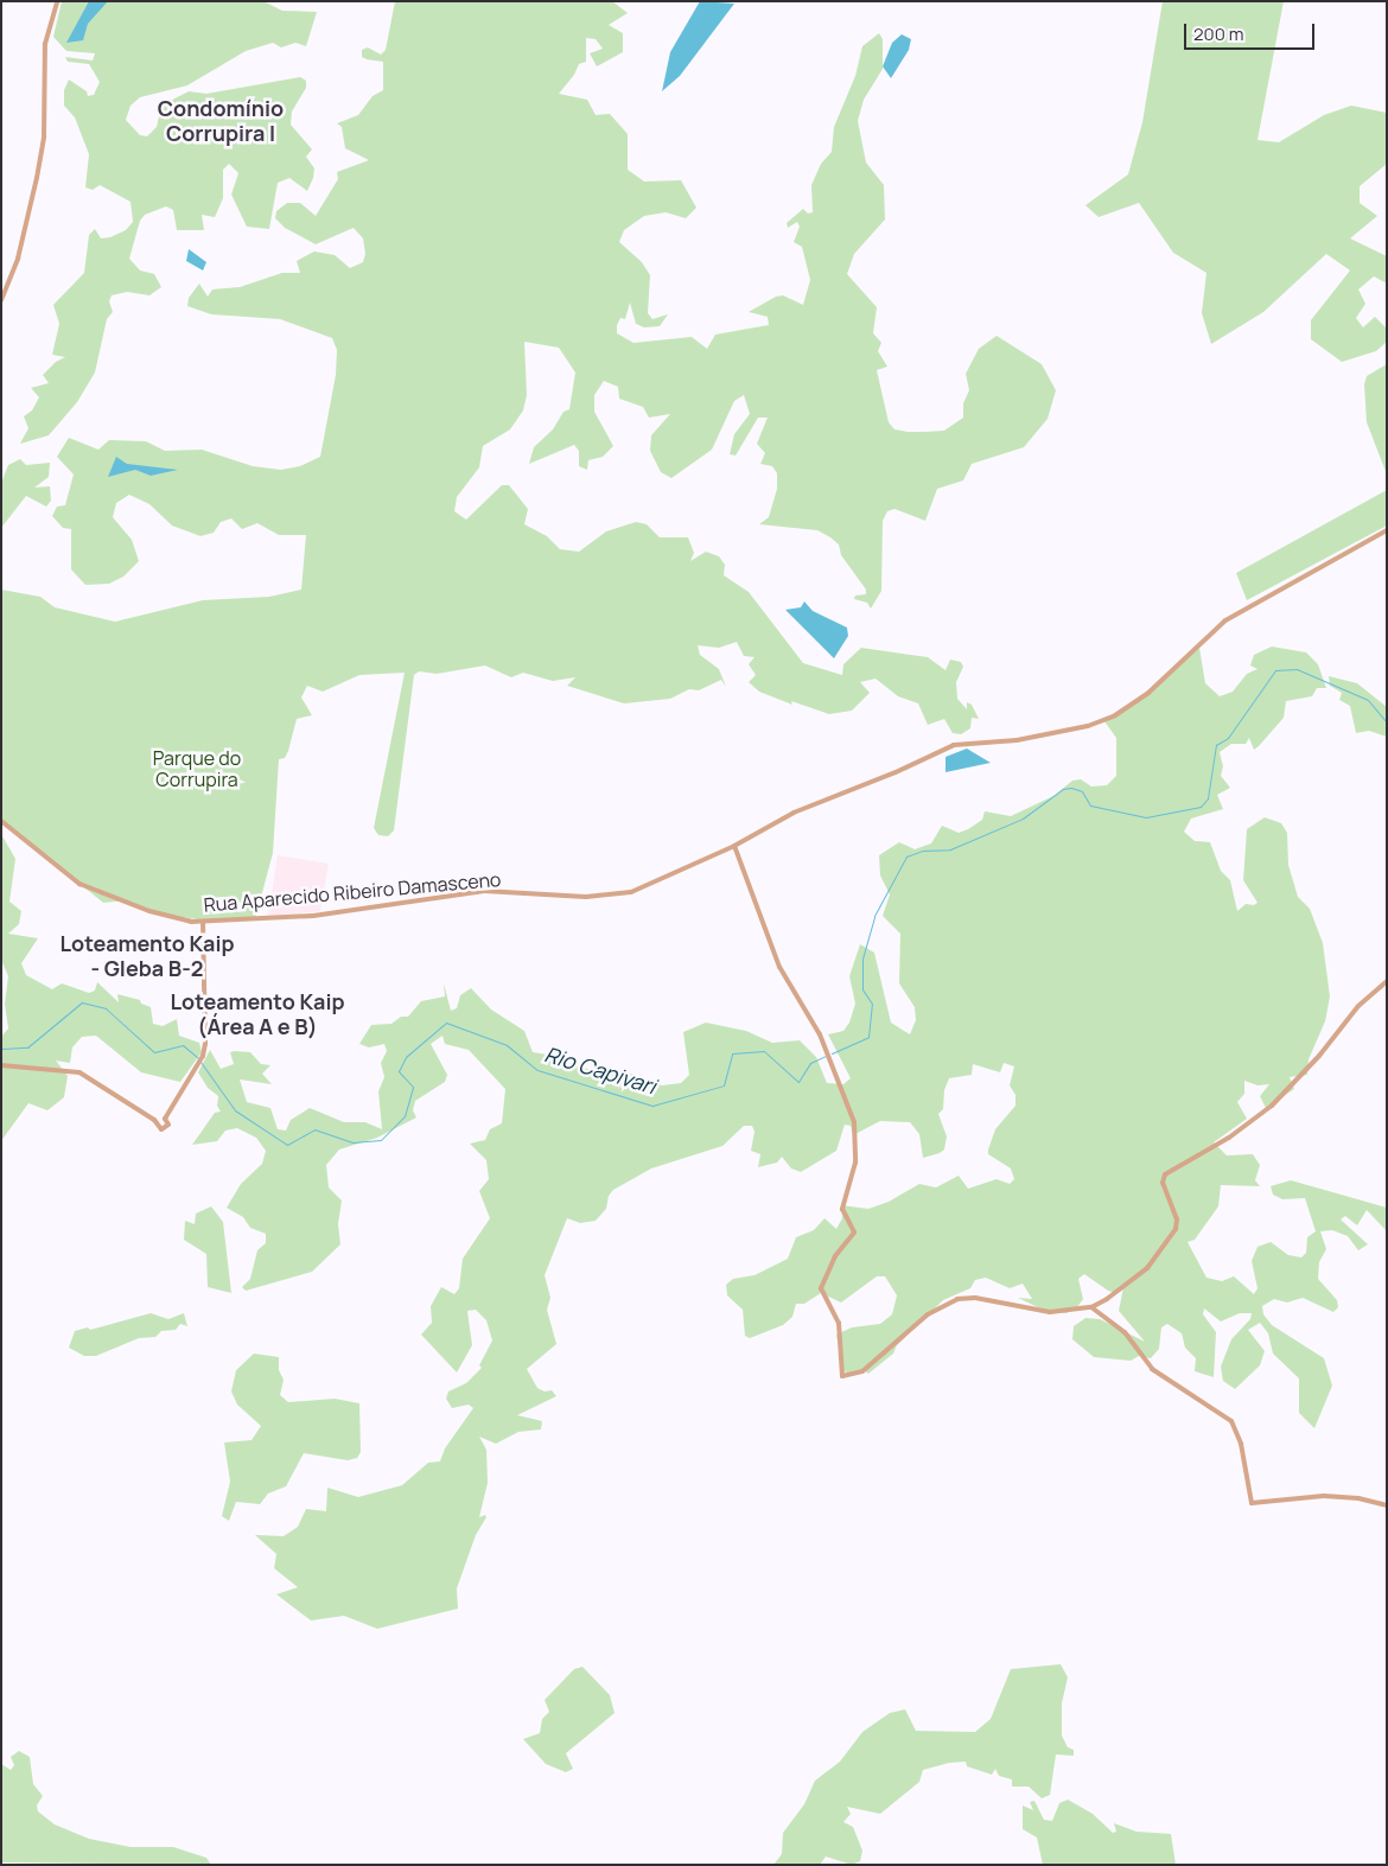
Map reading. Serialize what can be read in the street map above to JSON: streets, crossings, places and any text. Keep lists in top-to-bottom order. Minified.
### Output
{"streets":{"street":["Rua Aparecido Ribeiro Damasceno"]},"districts":["Condomínio Corrupira I","Loteamento Kaip - Gleba B-2","Loteamento Kaip (Área A e B)"],"water":["Rio Capivari"],"parks":["Parque do Corrupira"],"scale_bar":"200 m"}
